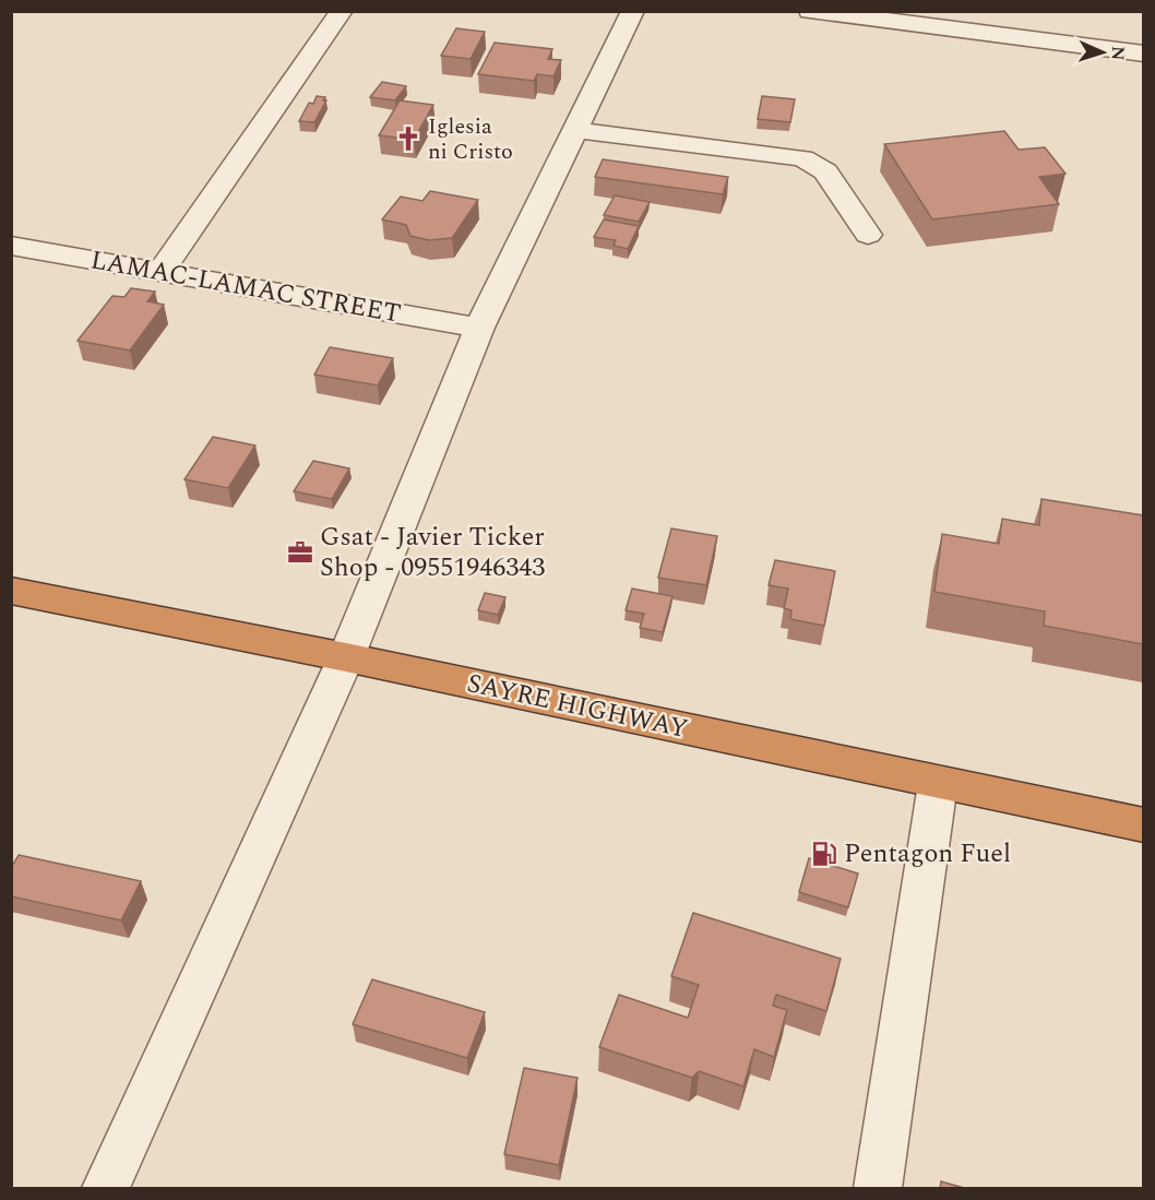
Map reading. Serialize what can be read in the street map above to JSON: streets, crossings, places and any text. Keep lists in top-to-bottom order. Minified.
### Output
{"streets":{"highway":["SAYRE HIGHWAY"],"street":["LAMAC-LAMAC STREET"]},"places":{"church":["Iglesia ni Cristo"],"office":["Gsat - Javier Ticker Shop - 09551946343"],"fuel station":["Pentagon Fuel"]},"north":"right"}
